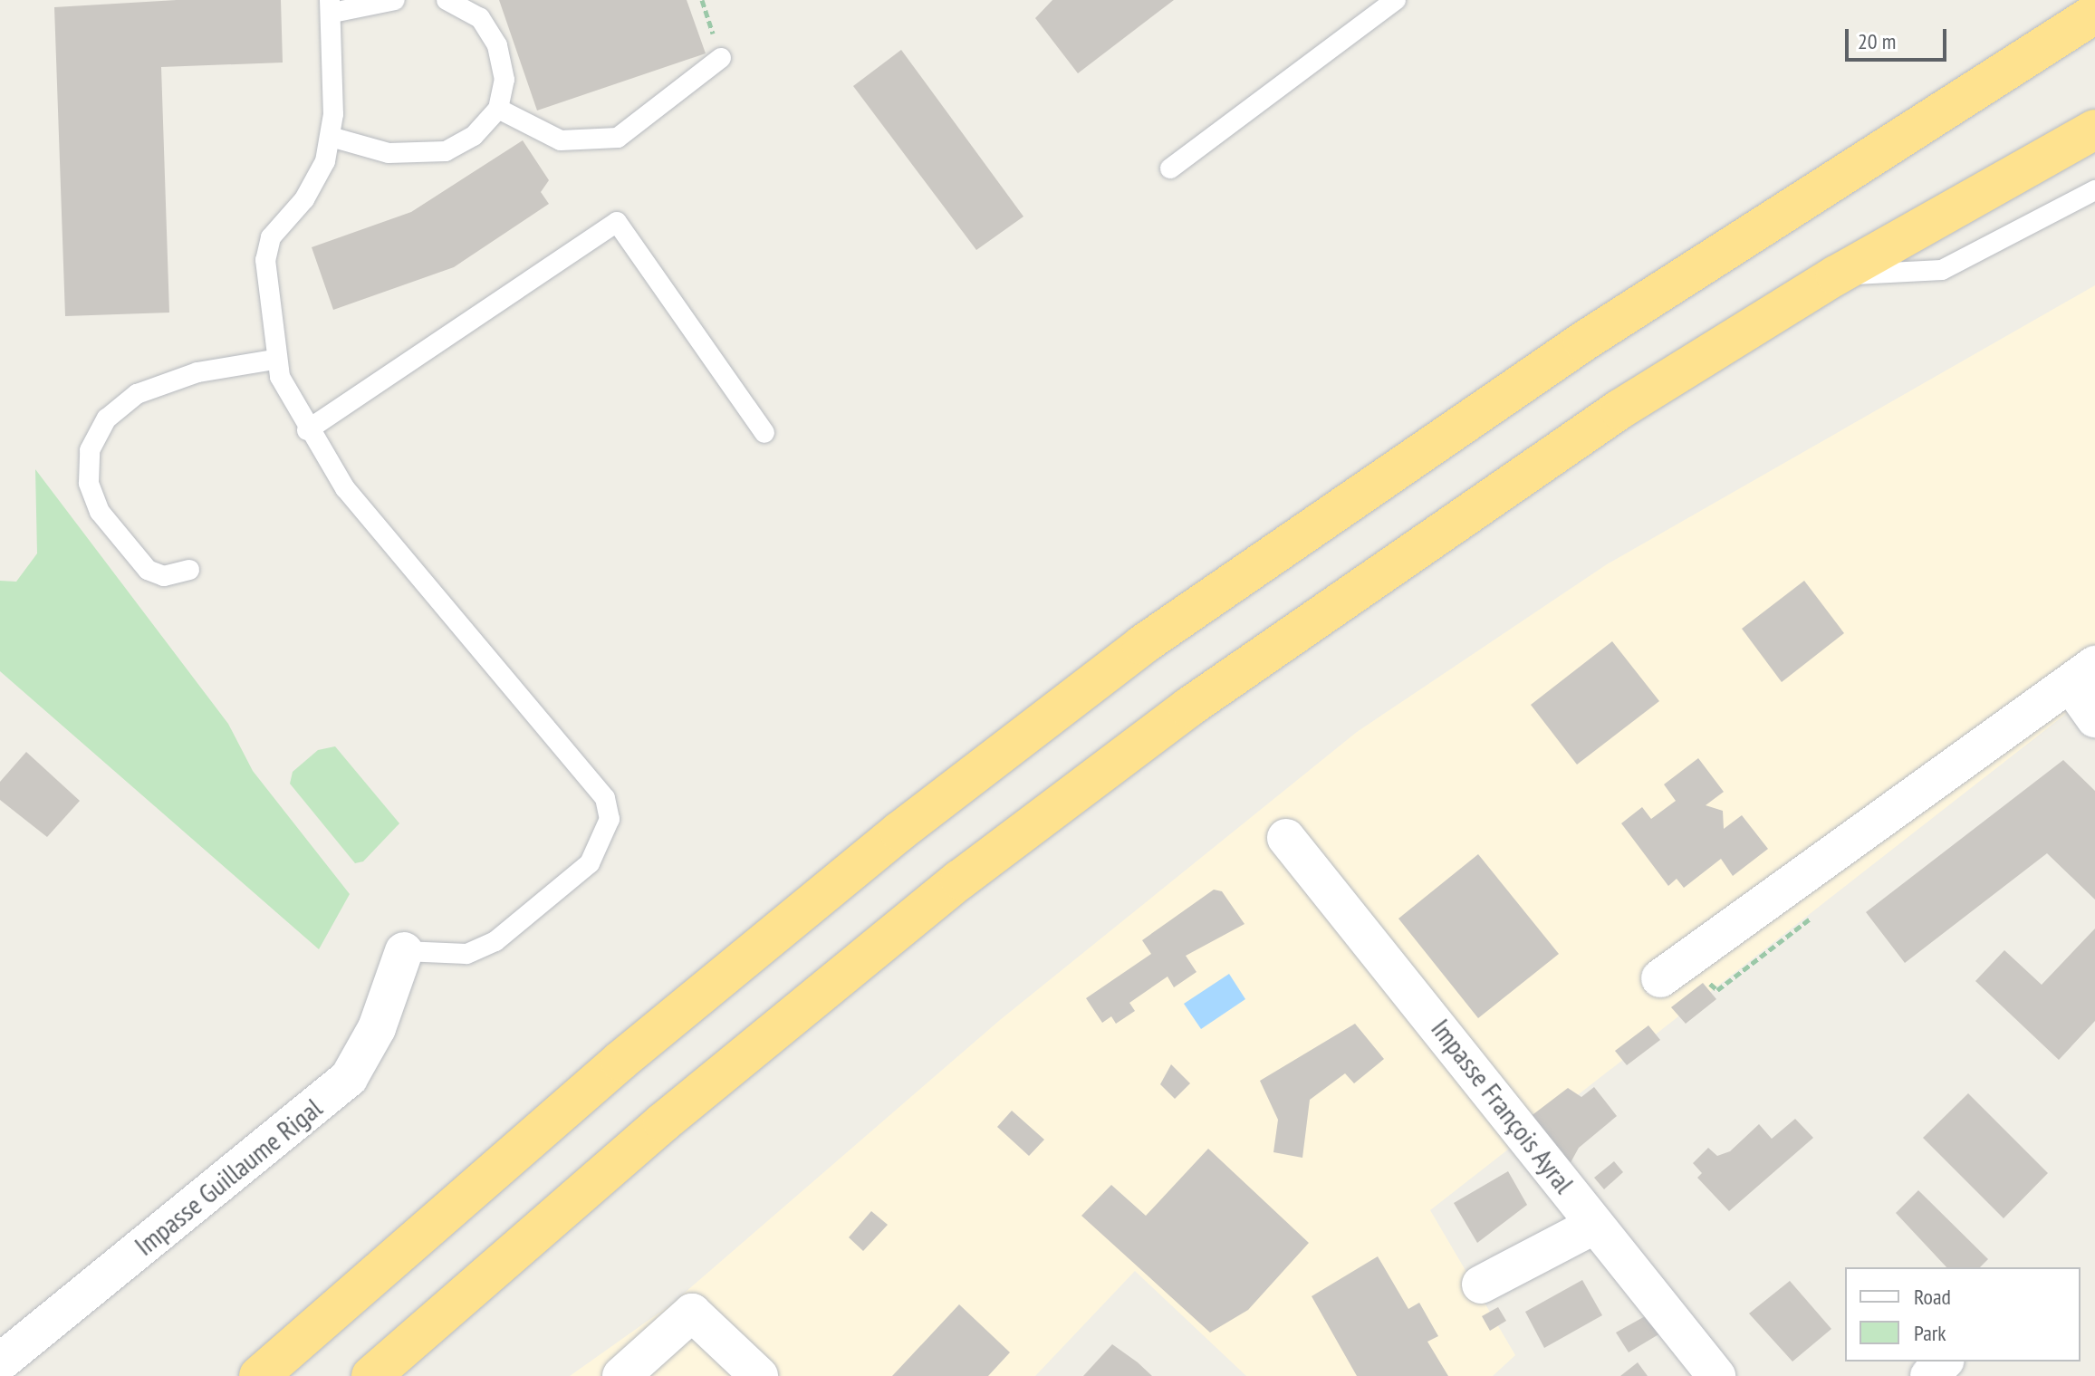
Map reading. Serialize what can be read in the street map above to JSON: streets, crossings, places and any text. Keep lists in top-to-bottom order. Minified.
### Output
{"streets":{"street":["Impasse François Ayral","Impasse Guillaume Rigal"]},"legend":["Road","Park"],"scale_bar":"20 m"}
